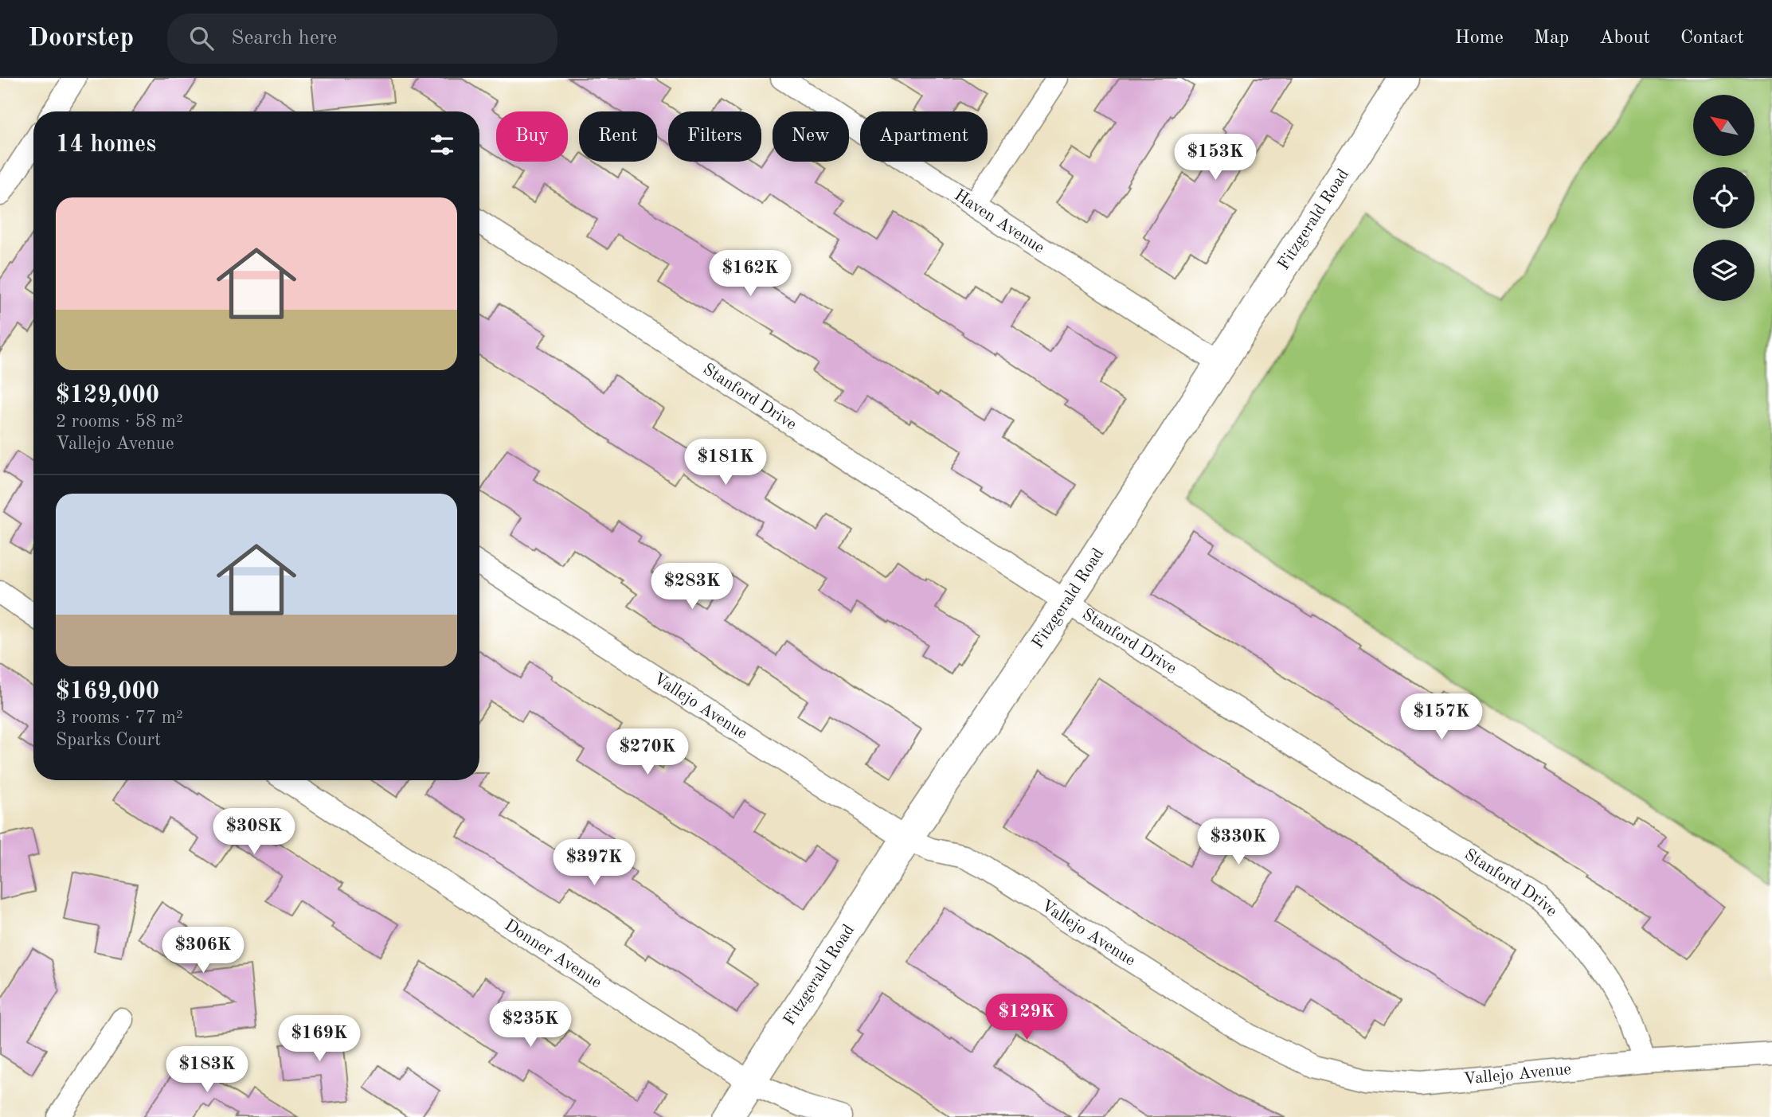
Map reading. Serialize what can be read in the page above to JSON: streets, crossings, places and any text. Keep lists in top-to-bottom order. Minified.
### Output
{"streets":{"main road":["Fitzgerald Road"],"street":["Haven Avenue","Stanford Drive","Vallejo Avenue","Donner Avenue"]},"crossings":[["Fitzgerald Road","Haven Avenue"],["Fitzgerald Road","Stanford Drive"],["Fitzgerald Road","Vallejo Avenue"],["Fitzgerald Road","Donner Avenue"],["Stanford Drive","Vallejo Avenue"]],"north":"top left","page":{"header":"Doorstep","search":"Search here","nav":["Home","Map","About","Contact"],"chip":["Buy","Rent","Filters","New","Apartment"],"heading":"14 homes","price":["$153K","$162K","$181K","$283K","$157K","$270K","$308K","$330K","$397K","$306K","$129K","$235K","$169K","$183K"],"list":[{"name":"$129,000","note":"2 rooms · 58 m² · Vallejo Avenue"},{"name":"$169,000","note":"3 rooms · 77 m² · Sparks Court"}]}}
